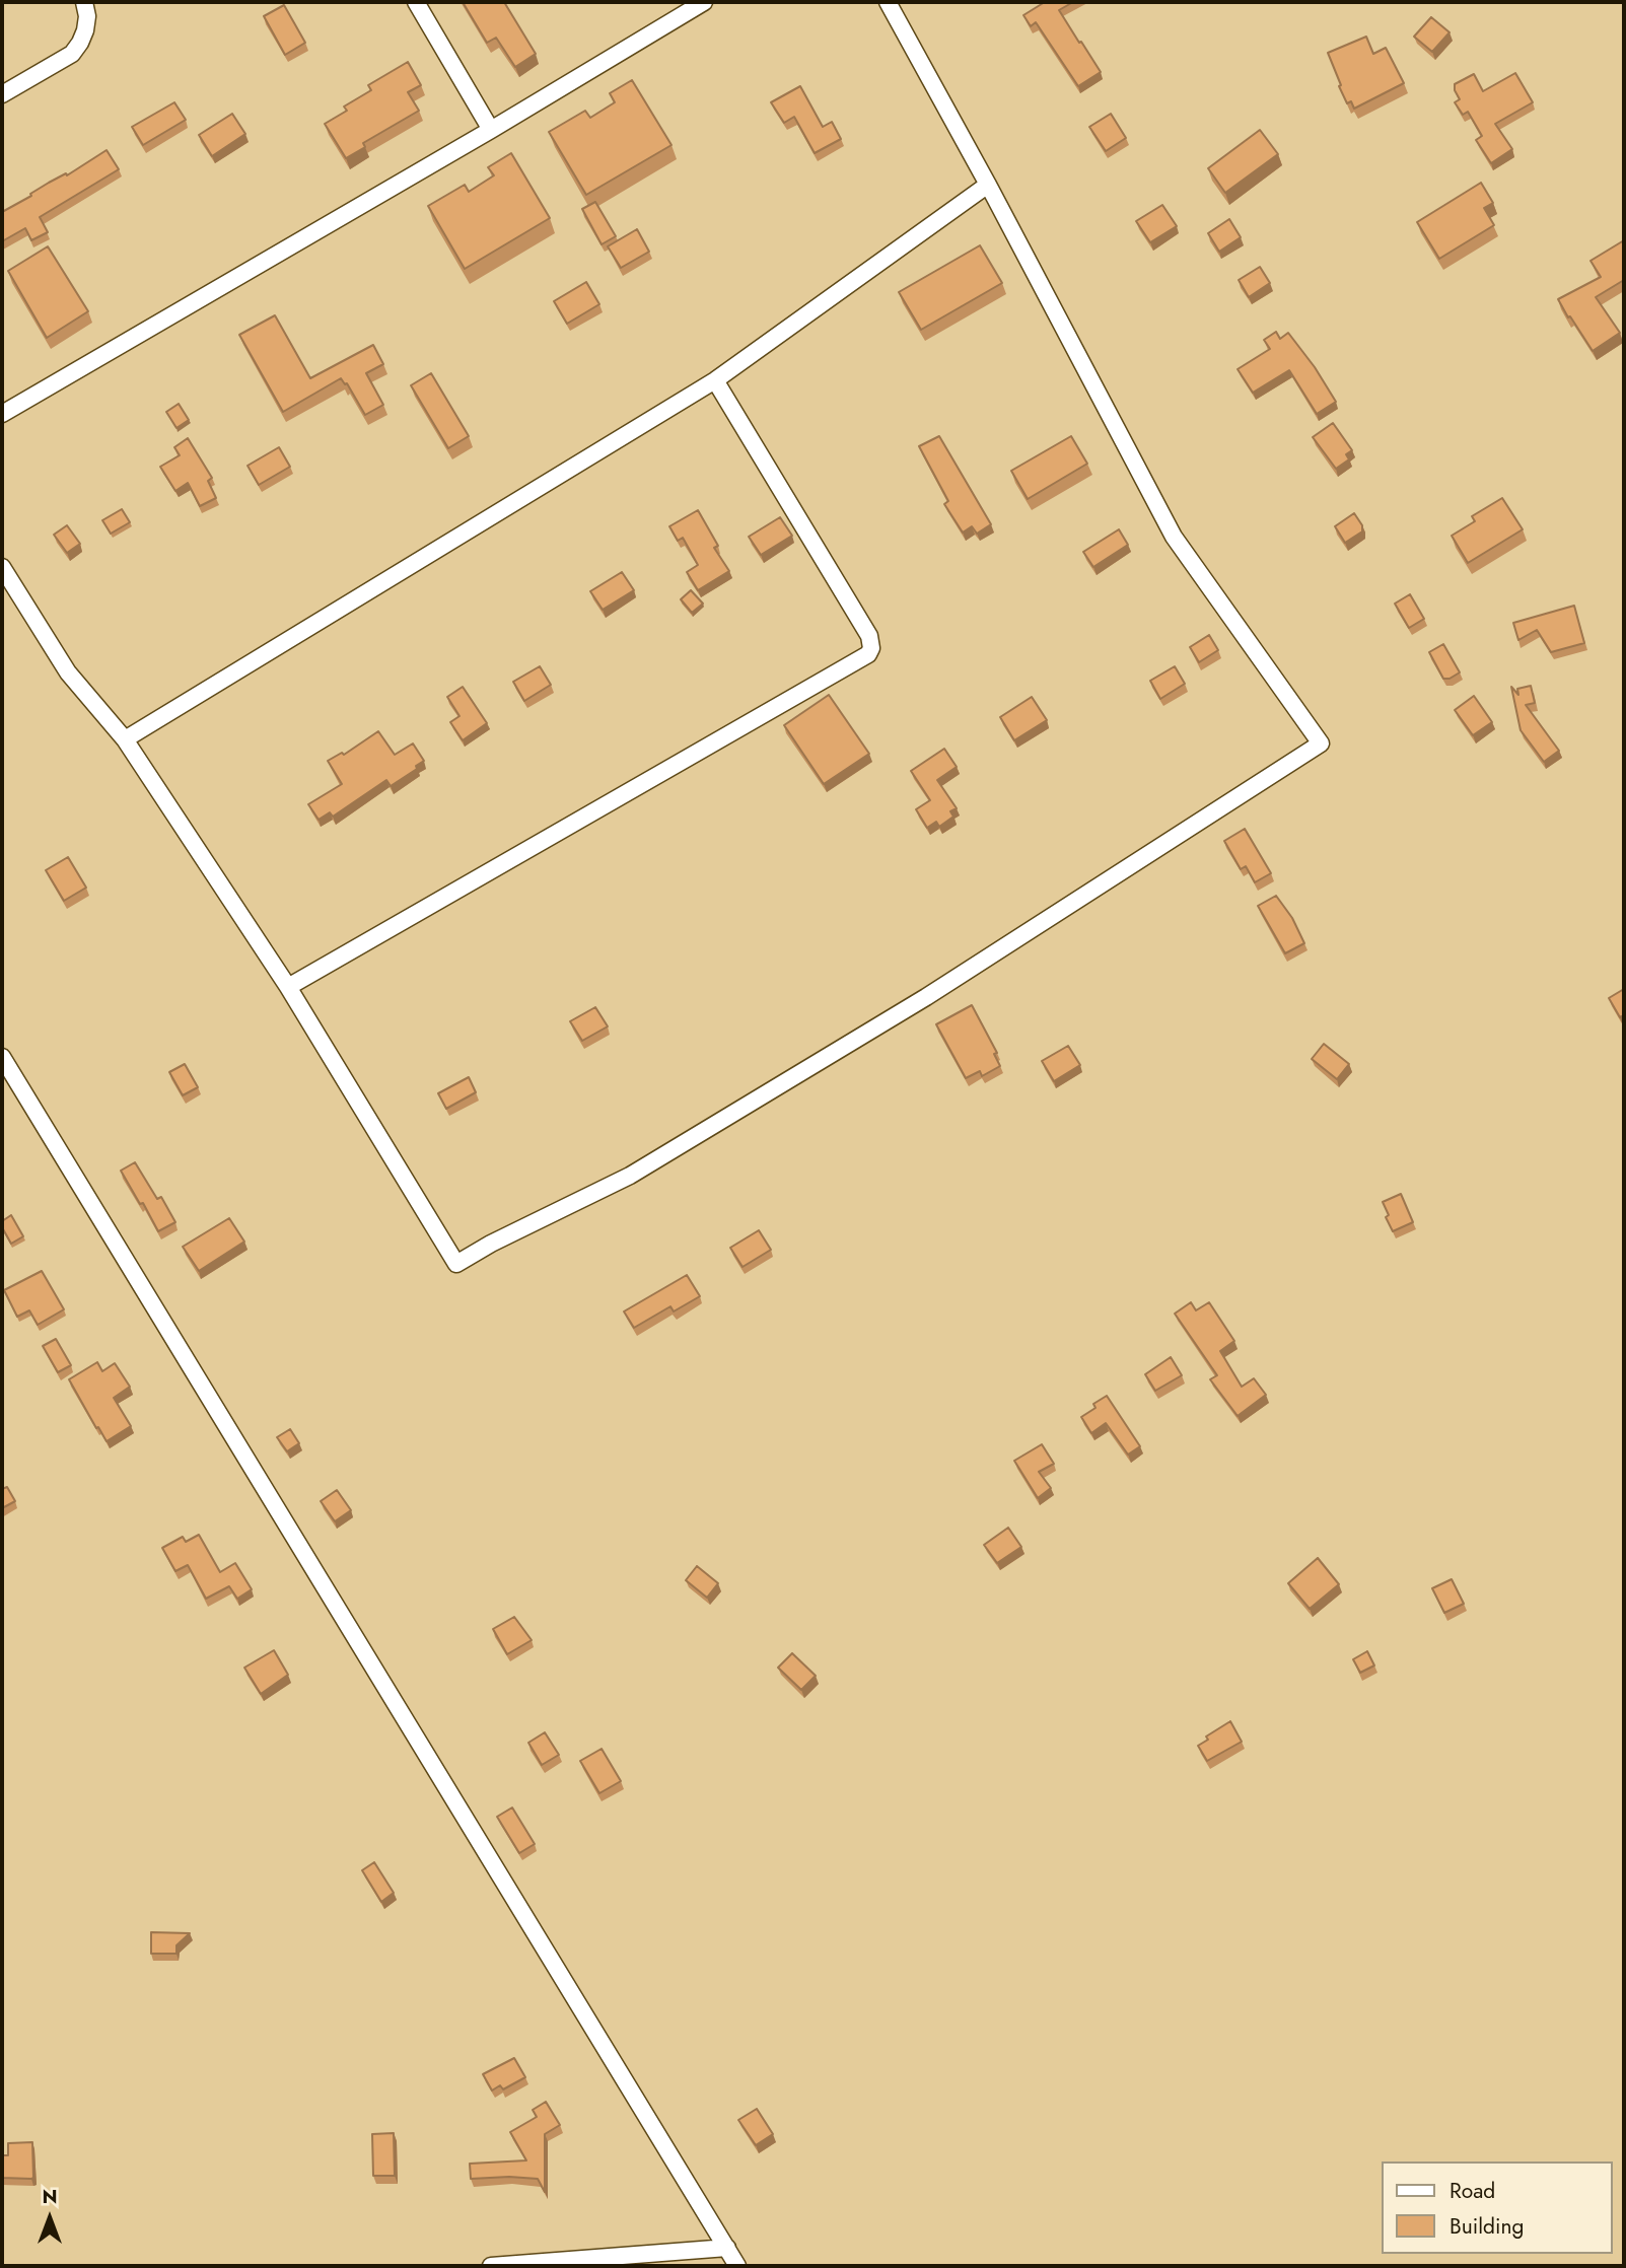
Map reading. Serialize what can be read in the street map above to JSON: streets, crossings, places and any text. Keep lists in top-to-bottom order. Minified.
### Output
{"legend":["Road","Building"],"north":"top"}
